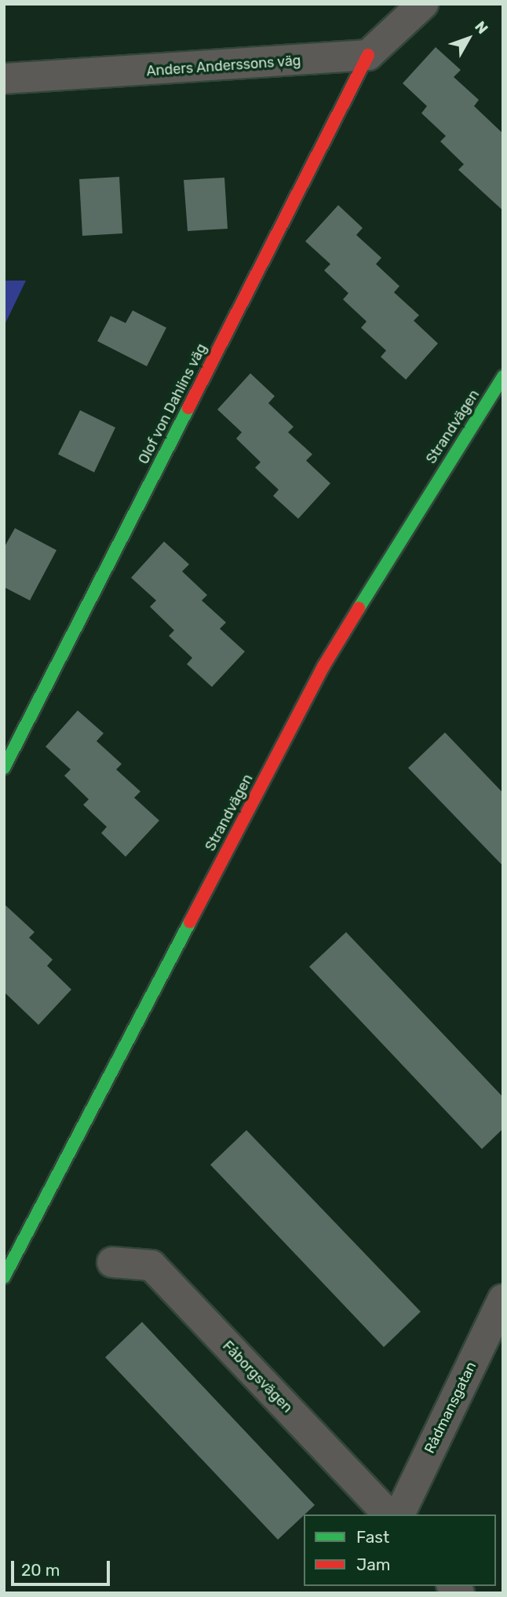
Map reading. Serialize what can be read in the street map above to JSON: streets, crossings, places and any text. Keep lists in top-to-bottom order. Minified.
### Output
{"streets":{"street":["Anders Anderssons väg","Olof von Dahlins väg","Strandvägen","Fåborgsvägen","Rådmansgatan"]},"crossings":[["Anders Anderssons väg","Olof von Dahlins väg"]],"legend":["Fast","Jam"],"scale_bar":"20 m","north":"top right"}
